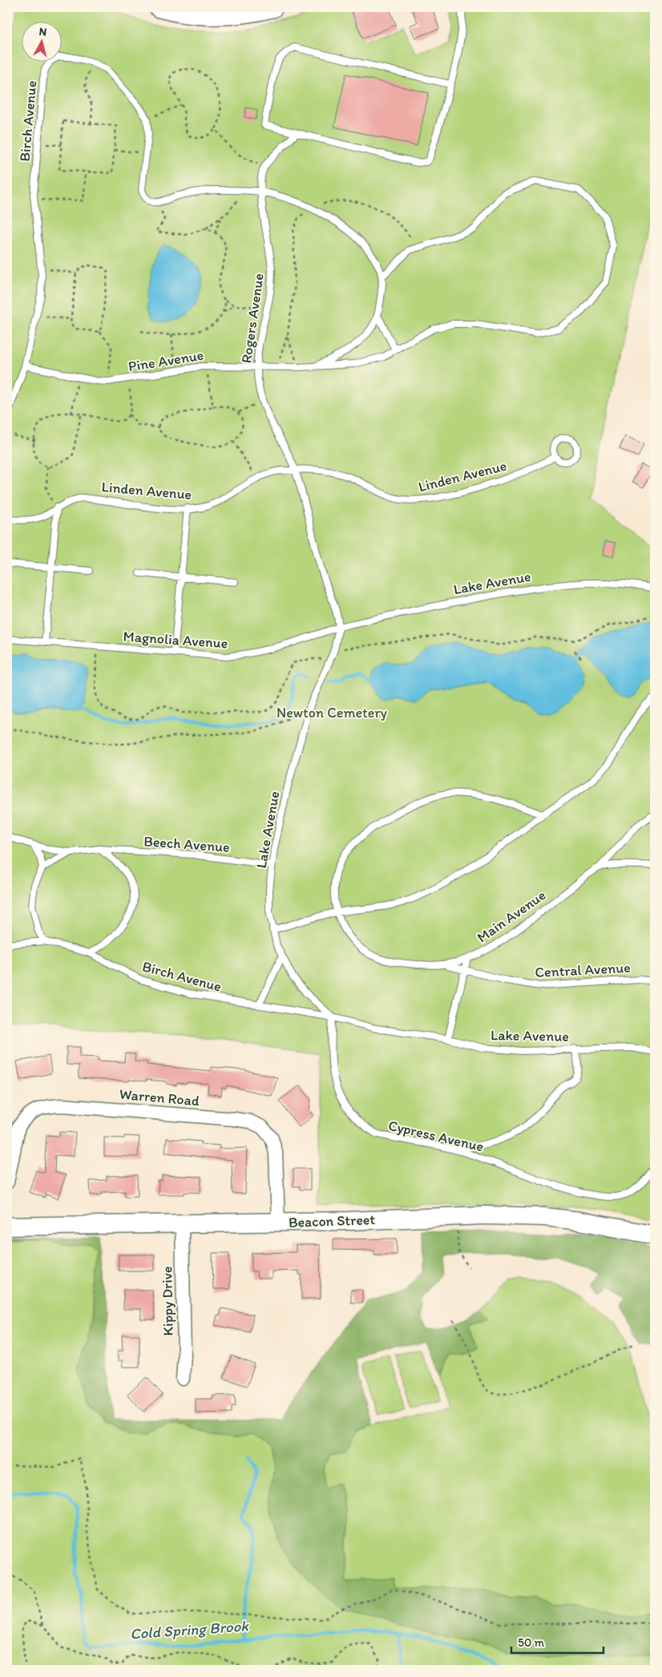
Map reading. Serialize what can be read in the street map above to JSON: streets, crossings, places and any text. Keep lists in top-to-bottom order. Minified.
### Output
{"streets":{"main road":["Beacon Street"],"street":["Warren Road","Kippy Drive"],"lane":["Birch Avenue","Rogers Avenue","Pine Avenue","Linden Avenue","Lake Avenue","Magnolia Avenue","Beech Avenue","Main Avenue","Central Avenue","Cypress Avenue"]},"crossings":[["Birch Avenue","Pine Avenue"],["Birch Avenue","Lake Avenue"],["Birch Avenue","Beech Avenue"],["Birch Avenue","Cypress Avenue"],["Rogers Avenue","Pine Avenue"],["Rogers Avenue","Linden Avenue"],["Rogers Avenue","Lake Avenue"],["Rogers Avenue","Magnolia Avenue"],["Lake Avenue","Magnolia Avenue"],["Lake Avenue","Beech Avenue"],["Lake Avenue","Cypress Avenue"],["Main Avenue","Central Avenue"],["Warren Road","Beacon Street"],["Beacon Street","Kippy Drive"]],"water":["Cold Spring Brook"],"parks":["Newton Cemetery"],"scale_bar":"50 m","north":"top"}
